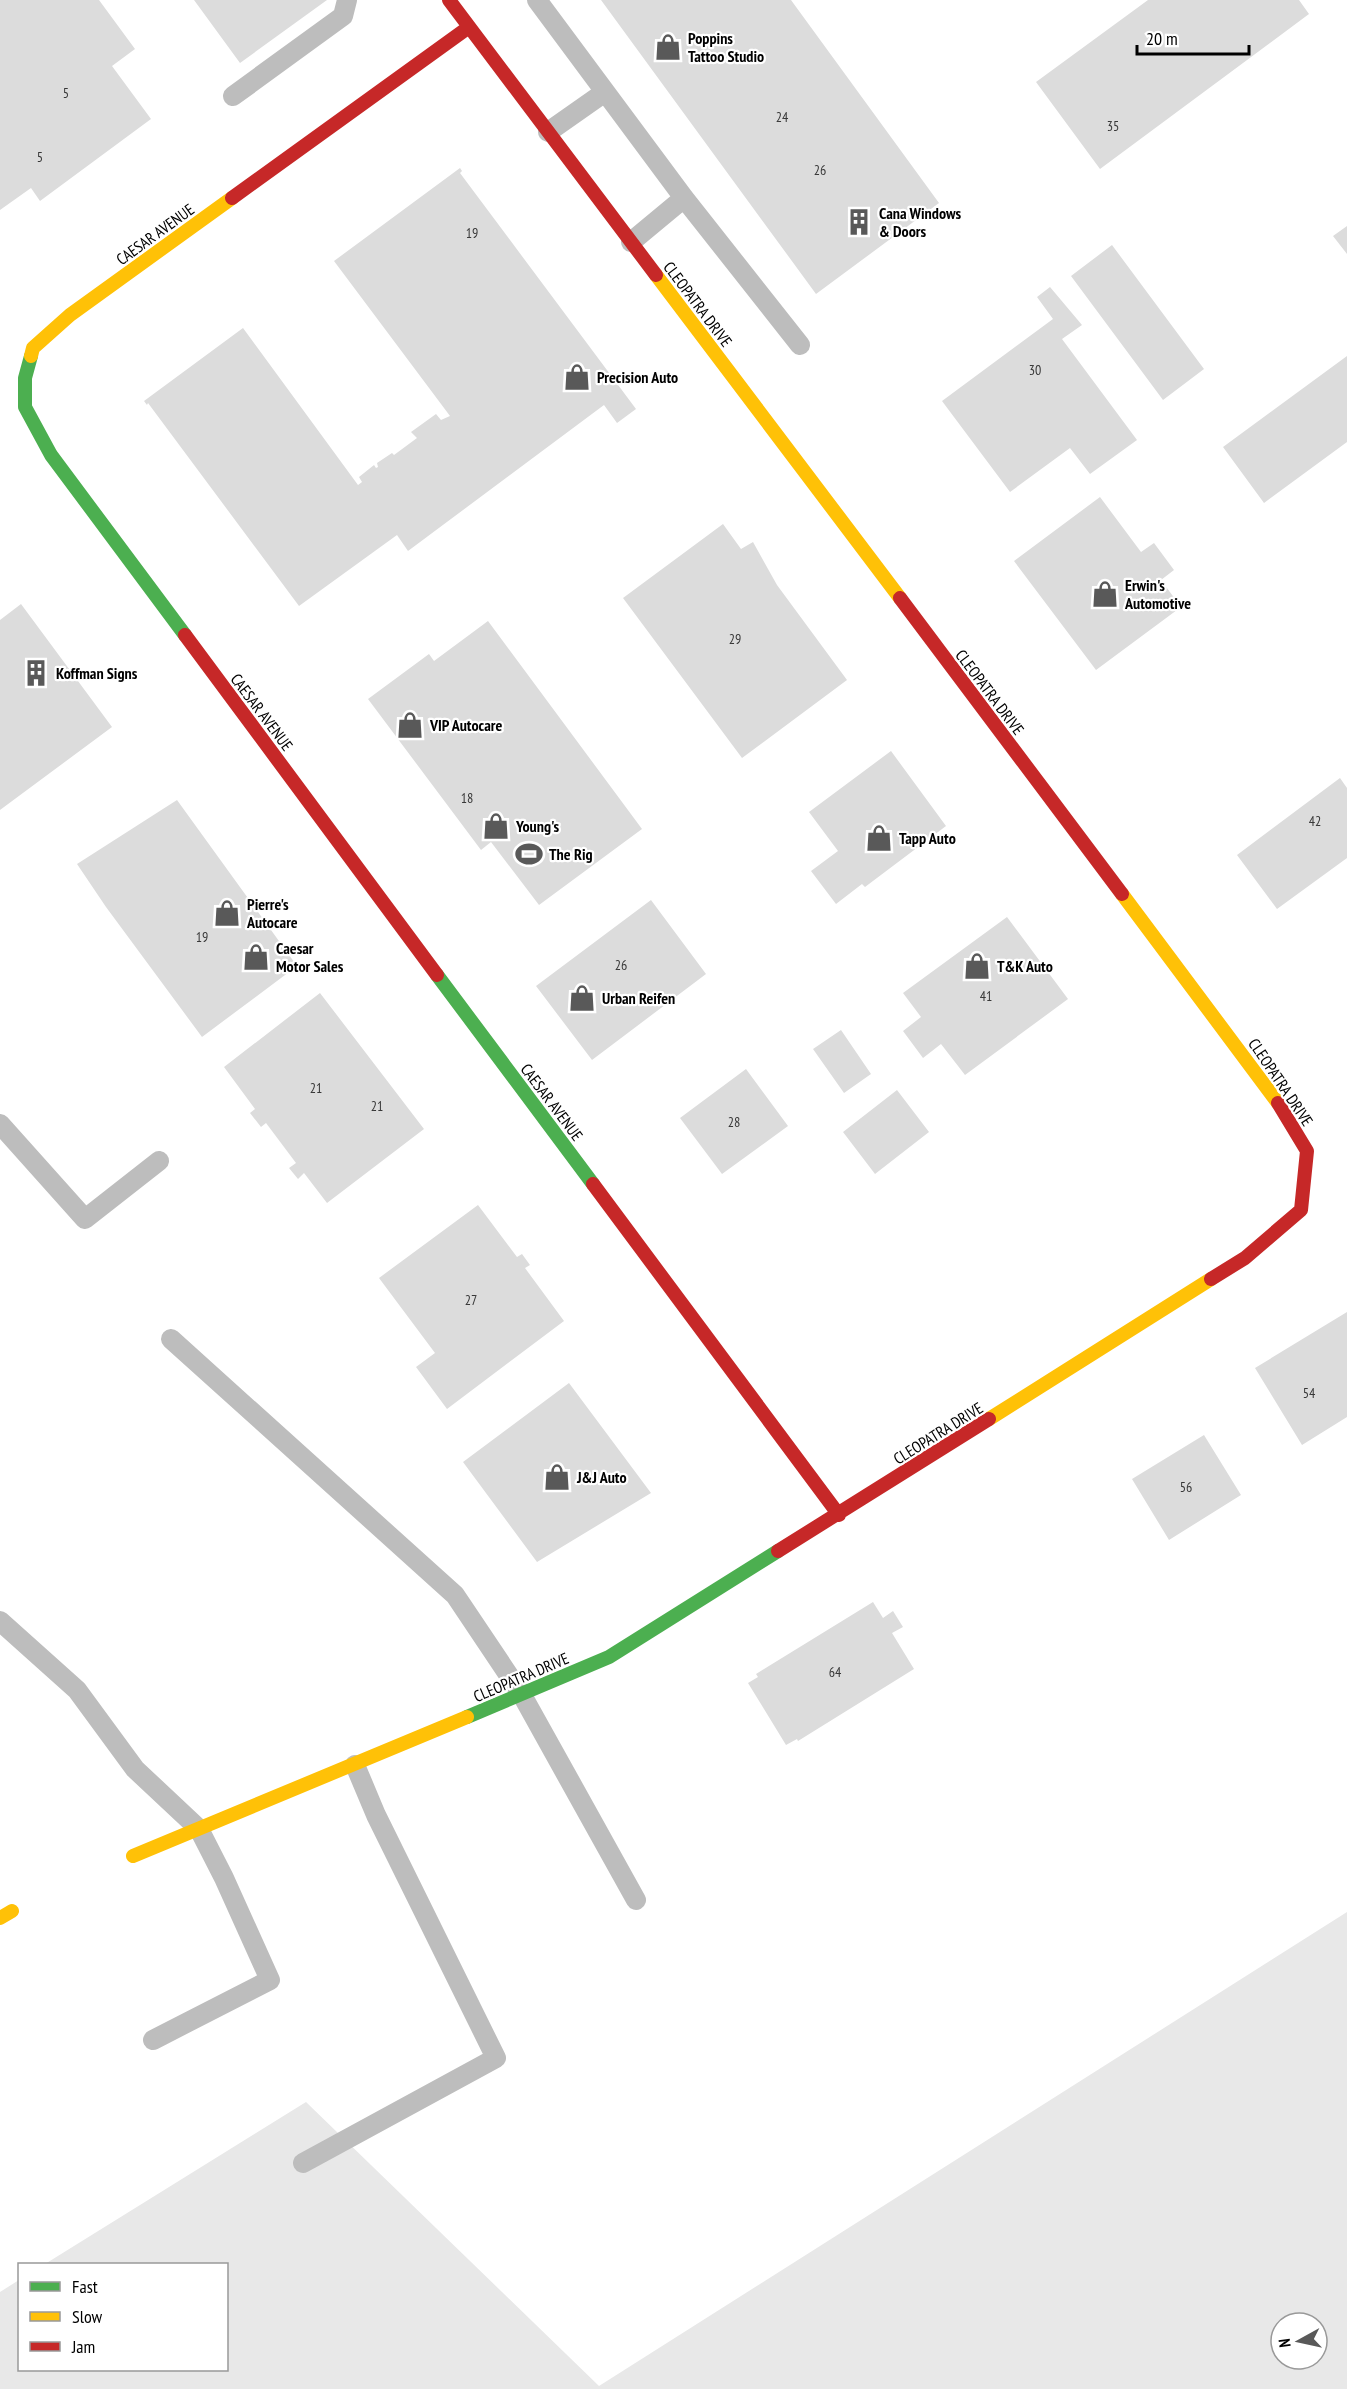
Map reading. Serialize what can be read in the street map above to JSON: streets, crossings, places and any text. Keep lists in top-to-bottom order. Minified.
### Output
{"streets":{"street":["CAESAR AVENUE","CLEOPATRA DRIVE"]},"crossings":[["CAESAR AVENUE","CLEOPATRA DRIVE"]],"places":{"shop":["Poppins Tattoo Studio","Precision Auto","Erwin's Automotive","VIP Autocare","Young's","Tapp Auto","Pierre's Autocare","Caesar Motor Sales","T&K Auto","Urban Reifen","J&J Auto"],"building":["Cana Windows & Doors","Koffman Signs"],"sports":["The Rig"]},"house_numbers":["5","24","35","5","26","19","30","29","18","42","19","26","41","21","21","28","27","54","56","64"],"legend":["Fast","Slow","Jam"],"scale_bar":"20 m","north":"left"}
